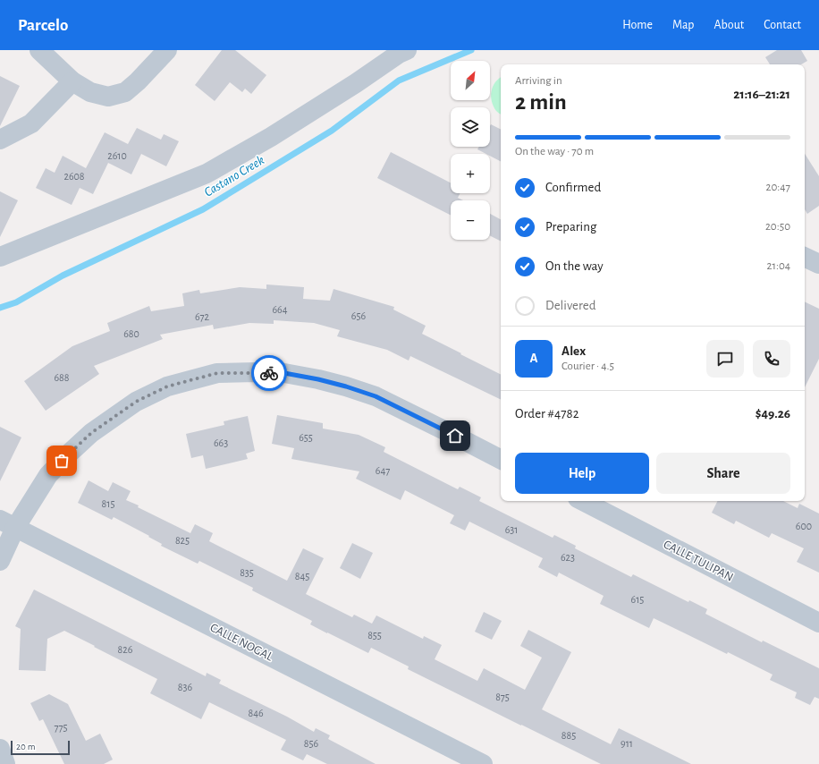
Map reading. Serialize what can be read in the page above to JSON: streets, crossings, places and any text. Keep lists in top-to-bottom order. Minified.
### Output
{"streets":{"street":["CALLE TULIPAN","CALLE NOGAL"]},"water":["Castano Creek"],"house_numbers":["2610","2608","664","656","672","680","688","655","663","647","815","600","631","825","623","835","845","615","855","826","836","875","846","775","885","856","911"],"scale_bar":"20 m","north":"top right","page":{"header":"Parcelo","nav":["Home","Map","About","Contact"],"map_buttons":["+","−"],"heading":["2 min","Arriving in","21:16–21:21"],"panel":["Alex","Courier · 4.5","Order #4782","$49.26"],"bar":"On the way · 70 m","list":[["Confirmed","20:47"],["Preparing","20:50"],["On the way","21:04"],"Delivered"],"round":"A","buttons":["Help","Share"],"scale":"20 m"}}
